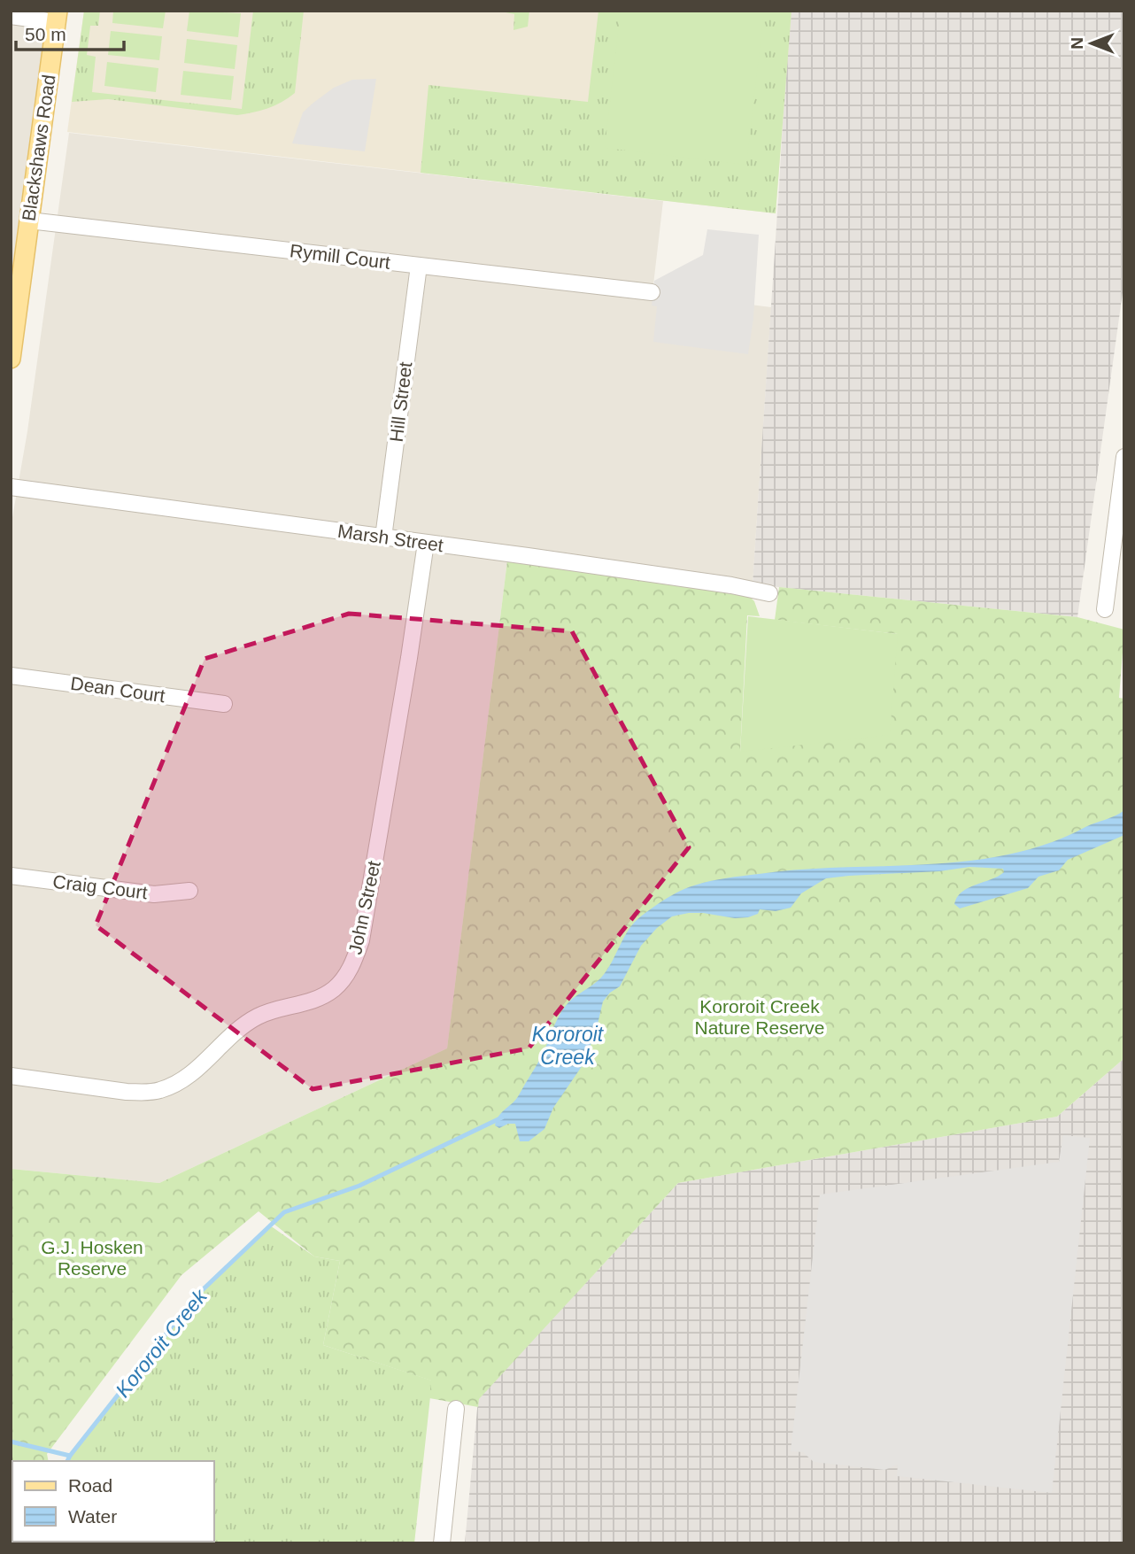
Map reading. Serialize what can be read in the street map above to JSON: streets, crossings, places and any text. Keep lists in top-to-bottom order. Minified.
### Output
{"streets":{"main road":["Blackshaws Road"],"street":["Rymill Court","Hill Street","Marsh Street","Dean Court","Craig Court","John Street"]},"crossings":[["Blackshaws Road","Rymill Court"],["Rymill Court","Hill Street"],["Hill Street","Marsh Street"],["Marsh Street","John Street"]],"water":["Kororoit Creek"],"parks":["Kororoit Creek Nature Reserve","G.J. Hosken Reserve"],"legend":["Road","Water"],"scale_bar":"50 m","north":"left"}
